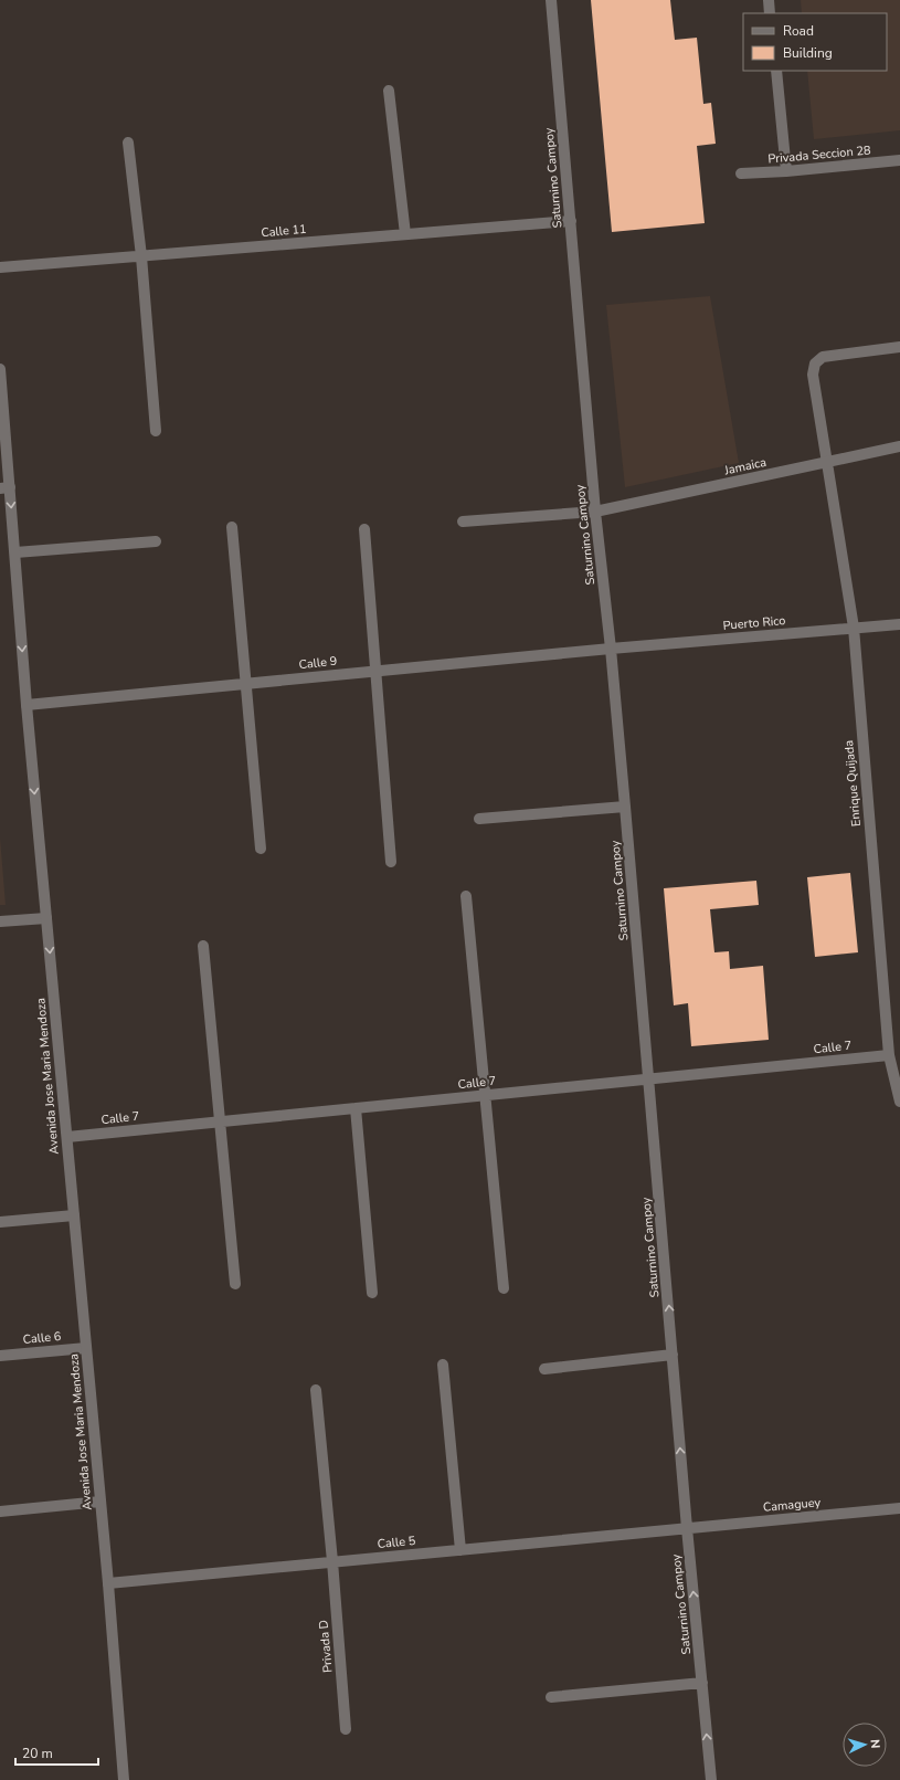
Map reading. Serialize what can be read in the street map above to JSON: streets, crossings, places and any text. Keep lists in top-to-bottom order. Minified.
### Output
{"streets":{"street":["Privada Seccion 28","Saturnino Campoy","Calle 11","Jamaica","Puerto Rico","Calle 9","Enrique Quijada","Calle 7","Avenida Jose Maria Mendoza","Calle 6","Camaguey","Calle 5","Privada D"]},"crossings":[["Saturnino Campoy","Calle 11"],["Saturnino Campoy","Jamaica"],["Saturnino Campoy","Puerto Rico"],["Saturnino Campoy","Calle 9"],["Saturnino Campoy","Calle 7"],["Saturnino Campoy","Camaguey"],["Saturnino Campoy","Calle 5"],["Jamaica","Enrique Quijada"],["Puerto Rico","Calle 9"],["Puerto Rico","Enrique Quijada"],["Calle 9","Avenida Jose Maria Mendoza"],["Enrique Quijada","Calle 7"],["Calle 7","Avenida Jose Maria Mendoza"],["Avenida Jose Maria Mendoza","Calle 6"],["Avenida Jose Maria Mendoza","Calle 5"],["Camaguey","Calle 5"],["Calle 5","Privada D"]],"one_way":["Saturnino Campoy","Avenida Jose Maria Mendoza"],"legend":["Road","Building"],"scale_bar":"20 m","north":"right"}
